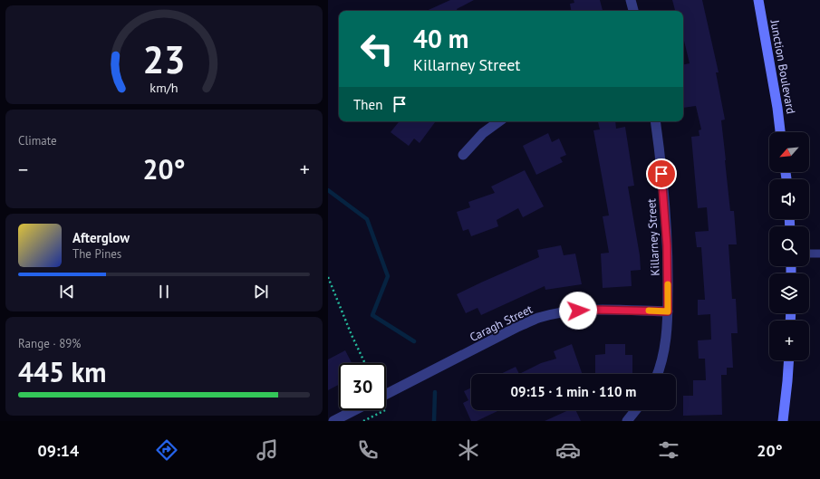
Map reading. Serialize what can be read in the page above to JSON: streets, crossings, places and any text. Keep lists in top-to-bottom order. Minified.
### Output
{"streets":{"main road":["Junction Boulevard"],"street":["Killarney Street","Caragh Street"]},"crossings":[["Killarney Street","Caragh Street"]],"north":"bottom left","page":{"turn":["40 m","Killarney Street"],"then":"Then","tile":["Climate",["Range · 89%","445 km"]],"map_buttons":"+","heat":["−","20°","+"],"song":["Afterglow","The Pines"],"limit":"30","trip":"09:15 · 1 min · 110 m","tabs":["09:14","20°"],"gauge":["23","km/h"]}}
